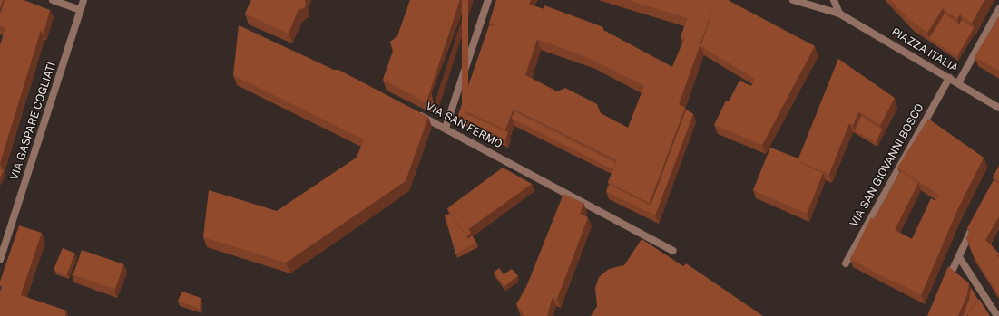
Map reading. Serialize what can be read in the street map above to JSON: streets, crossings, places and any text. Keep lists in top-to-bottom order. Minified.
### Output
{"streets":{"street":["PIAZZA ITALIA","VIA GASPARE COGLIATI","VIA SAN FERMO","VIA SAN GIOVANNI BOSCO"]},"crossings":[["PIAZZA ITALIA","VIA SAN GIOVANNI BOSCO"]]}
